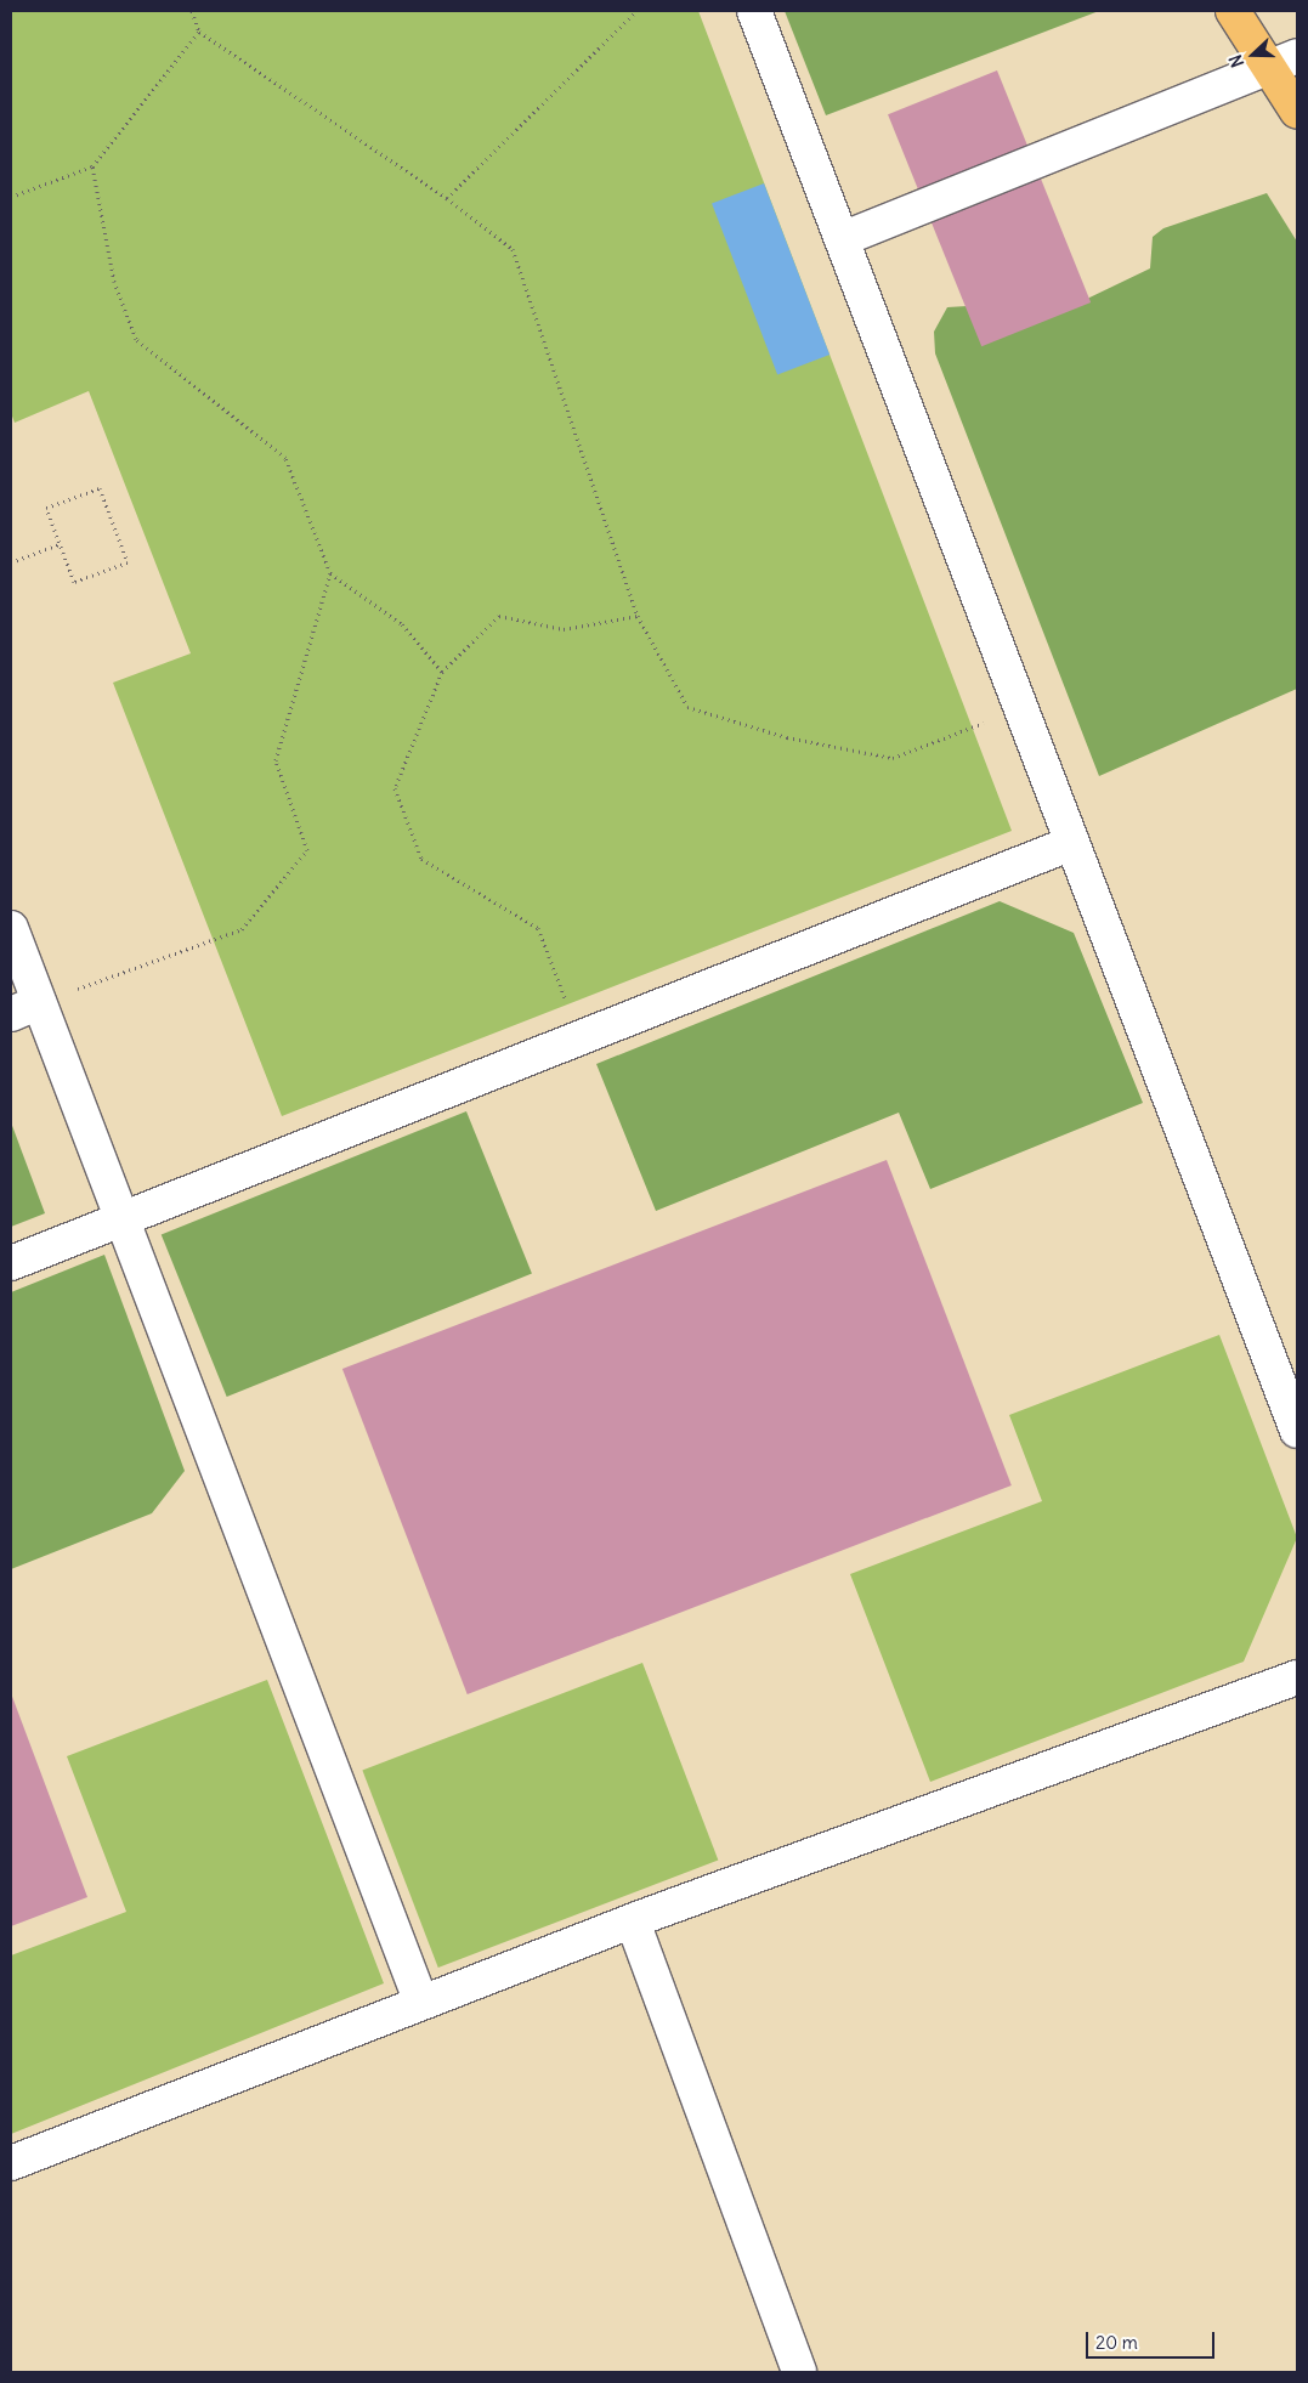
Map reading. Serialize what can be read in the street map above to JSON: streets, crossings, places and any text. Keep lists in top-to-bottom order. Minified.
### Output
{"scale_bar":"20 m","north":"left"}
